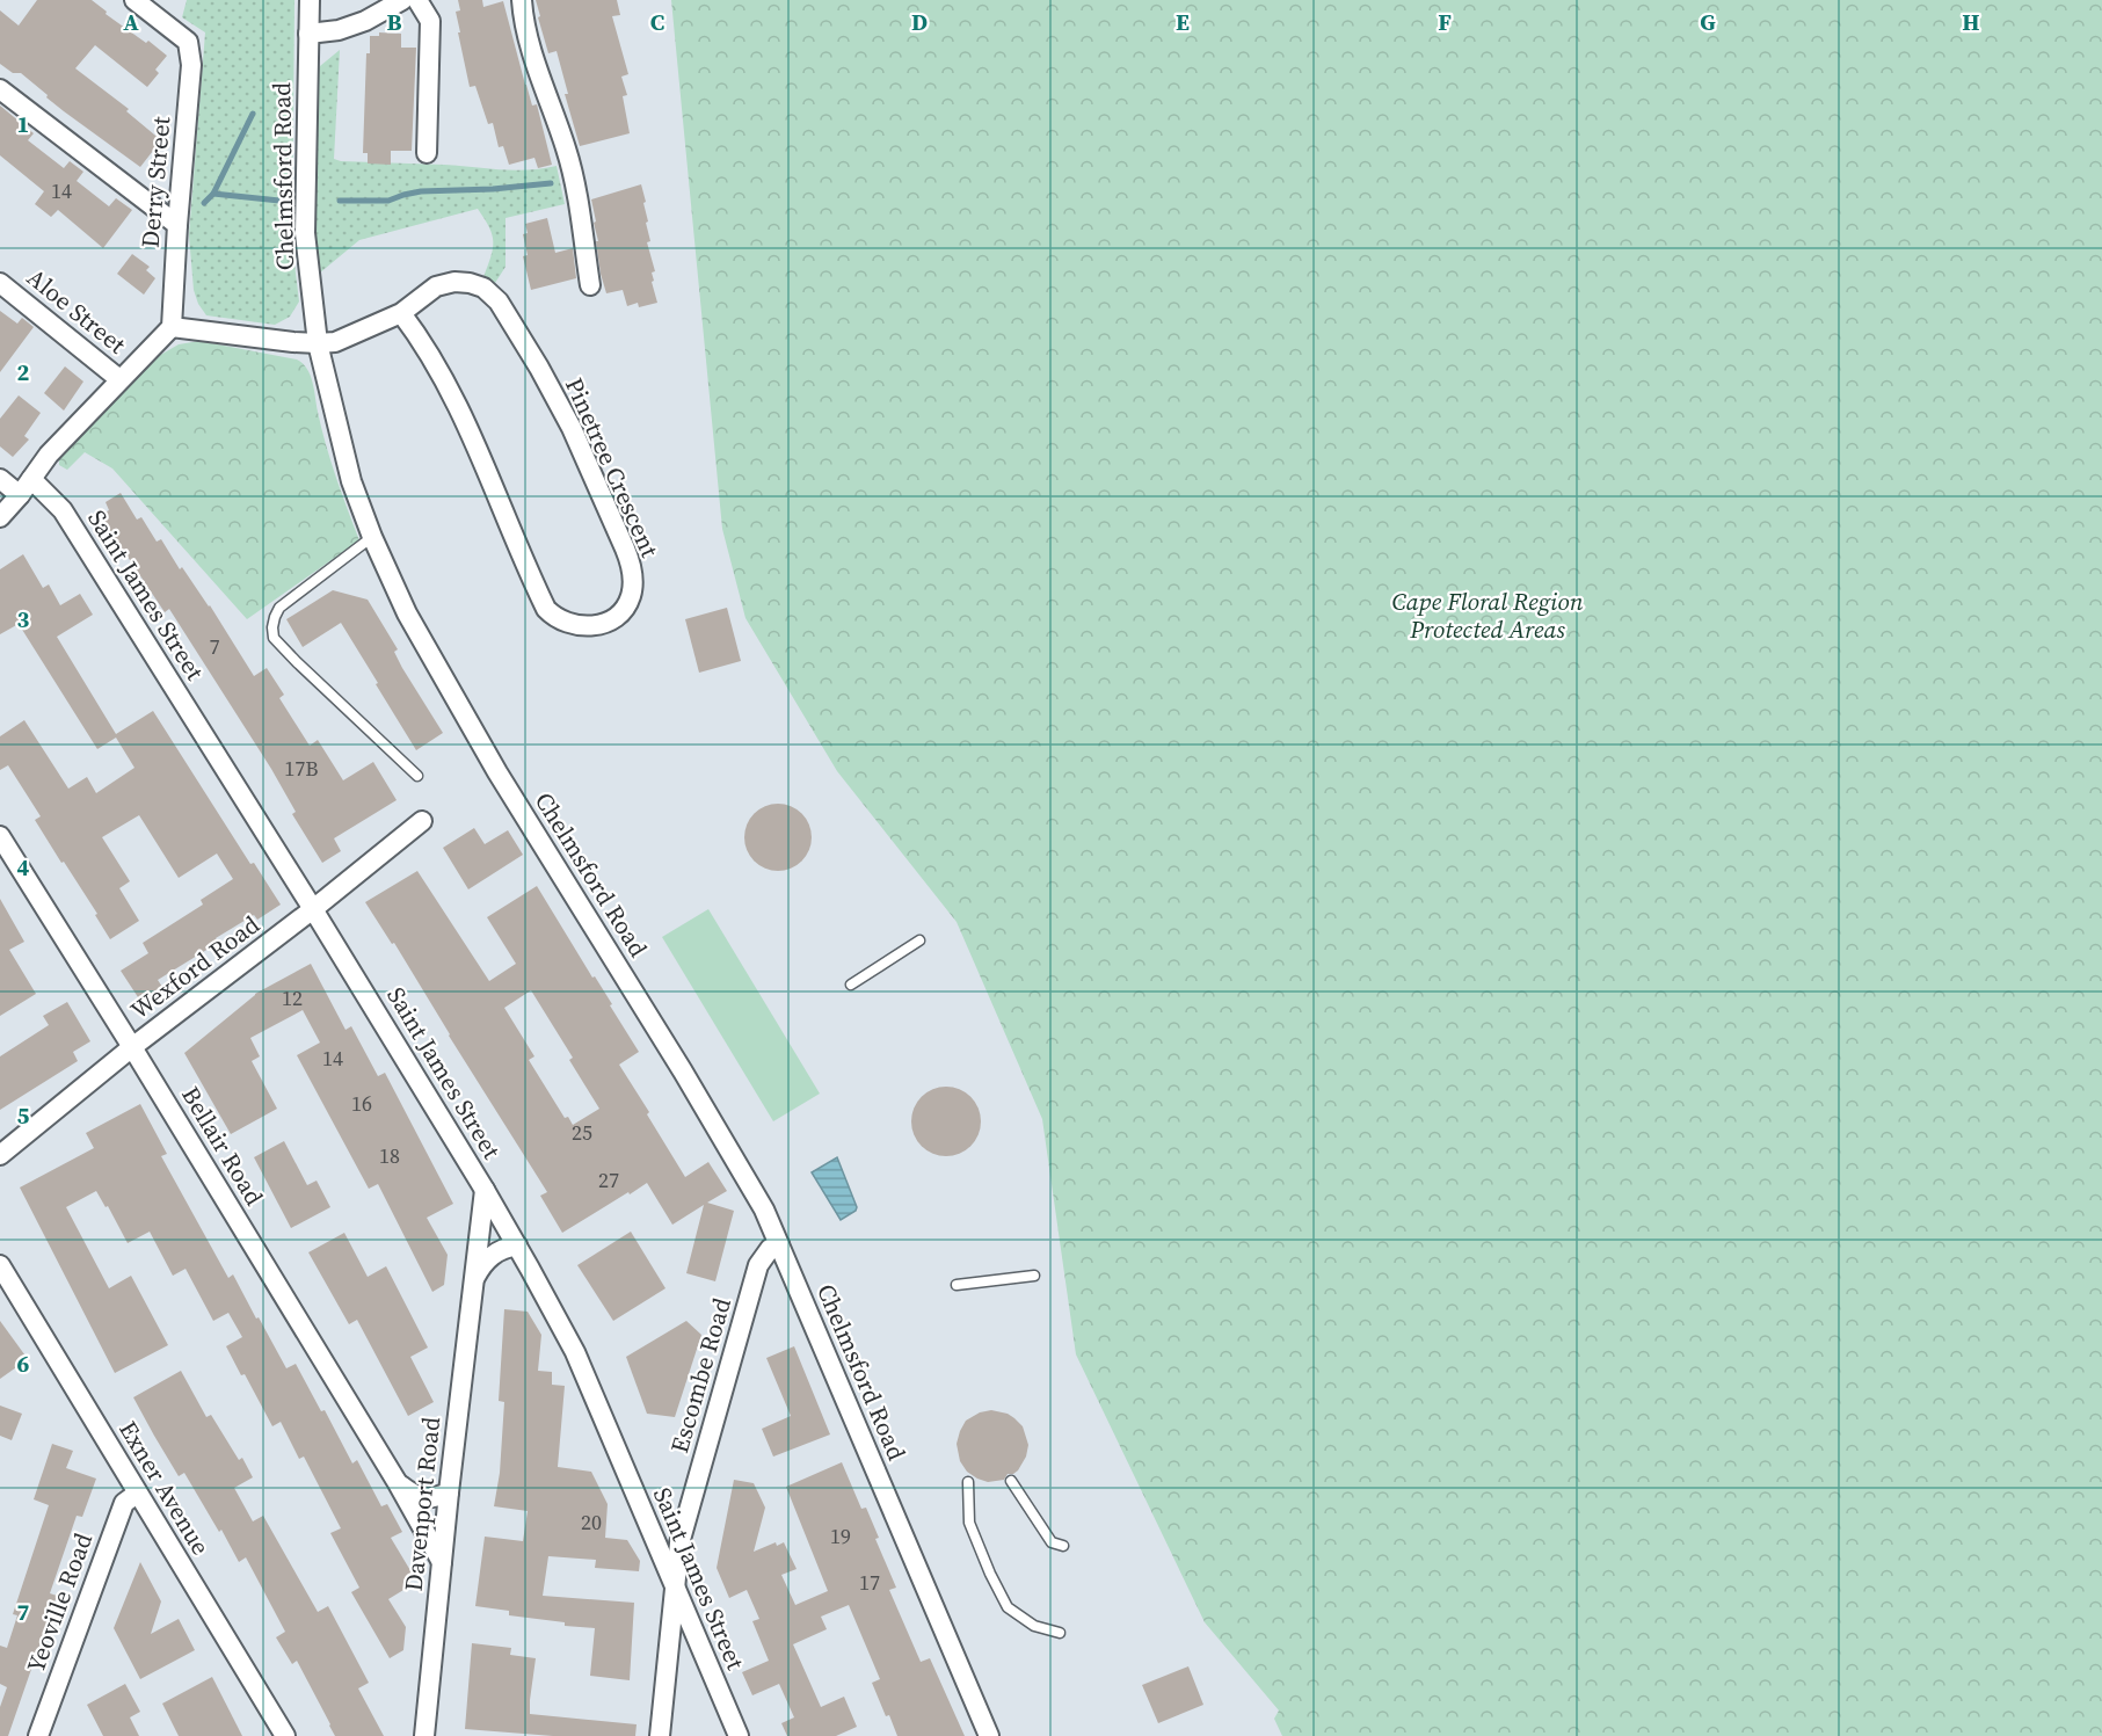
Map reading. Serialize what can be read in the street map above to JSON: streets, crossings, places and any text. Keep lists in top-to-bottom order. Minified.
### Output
{"streets":{"street":["Chelmsford Road","Derry Street","Aloe Street","Pinetree Crescent","Saint James Street","Wexford Road","Bellair Road","Escombe Road","Exner Avenue","Davenport Road","Yeoville Road"]},"crossings":[["Chelmsford Road","Pinetree Crescent"],["Chelmsford Road","Escombe Road"],["Saint James Street","Wexford Road"],["Saint James Street","Escombe Road"],["Saint James Street","Davenport Road"],["Wexford Road","Bellair Road"],["Bellair Road","Davenport Road"],["Exner Avenue","Yeoville Road"]],"parks":["Cape Floral Region Protected Areas"],"house_numbers":["14","7","17B","12","14","16","25","18","27","20","19","17"],"grid":{"columns":["A","B","C","D","E","F","G","H"],"rows":["1","2","3","4","5","6","7"]}}
